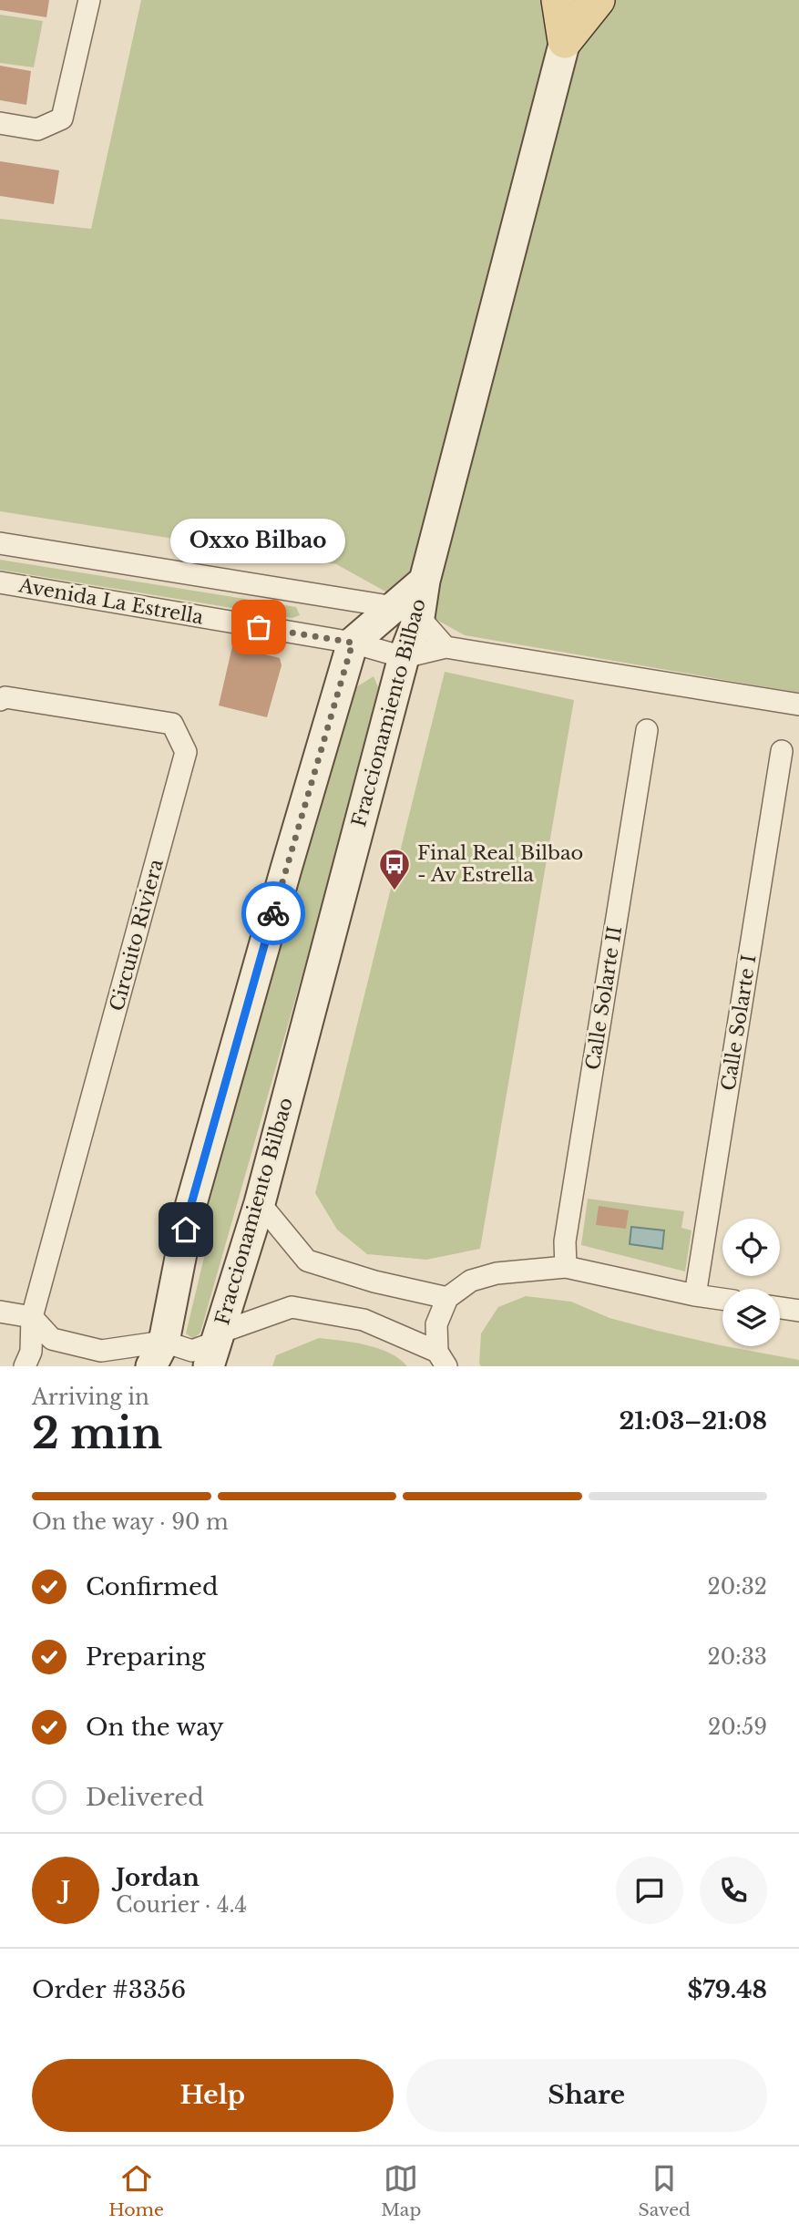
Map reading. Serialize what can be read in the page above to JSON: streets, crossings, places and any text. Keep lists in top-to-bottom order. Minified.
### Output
{"streets":{"main road":["Fraccionamiento Bilbao"],"street":["Avenida La Estrella","Circuito Riviera","Calle Solarte II","Calle Solarte I"]},"crossings":[["Avenida La Estrella","Fraccionamiento Bilbao"]],"places":{"other":["Oxxo Bilbao"],"bus stop":["Final Real Bilbao - Av Estrella"]},"page":{"bubble":"Oxxo Bilbao","heading":["2 min","Arriving in","21:03–21:08"],"panel":["Jordan","Courier · 4.4","Order #3356","$79.48"],"bar":"On the way · 90 m","list":[["Confirmed","20:32"],["Preparing","20:33"],["On the way","20:59"],"Delivered"],"round":"J","buttons":["Help","Share"],"tabs":["Home","Map","Saved"]}}
